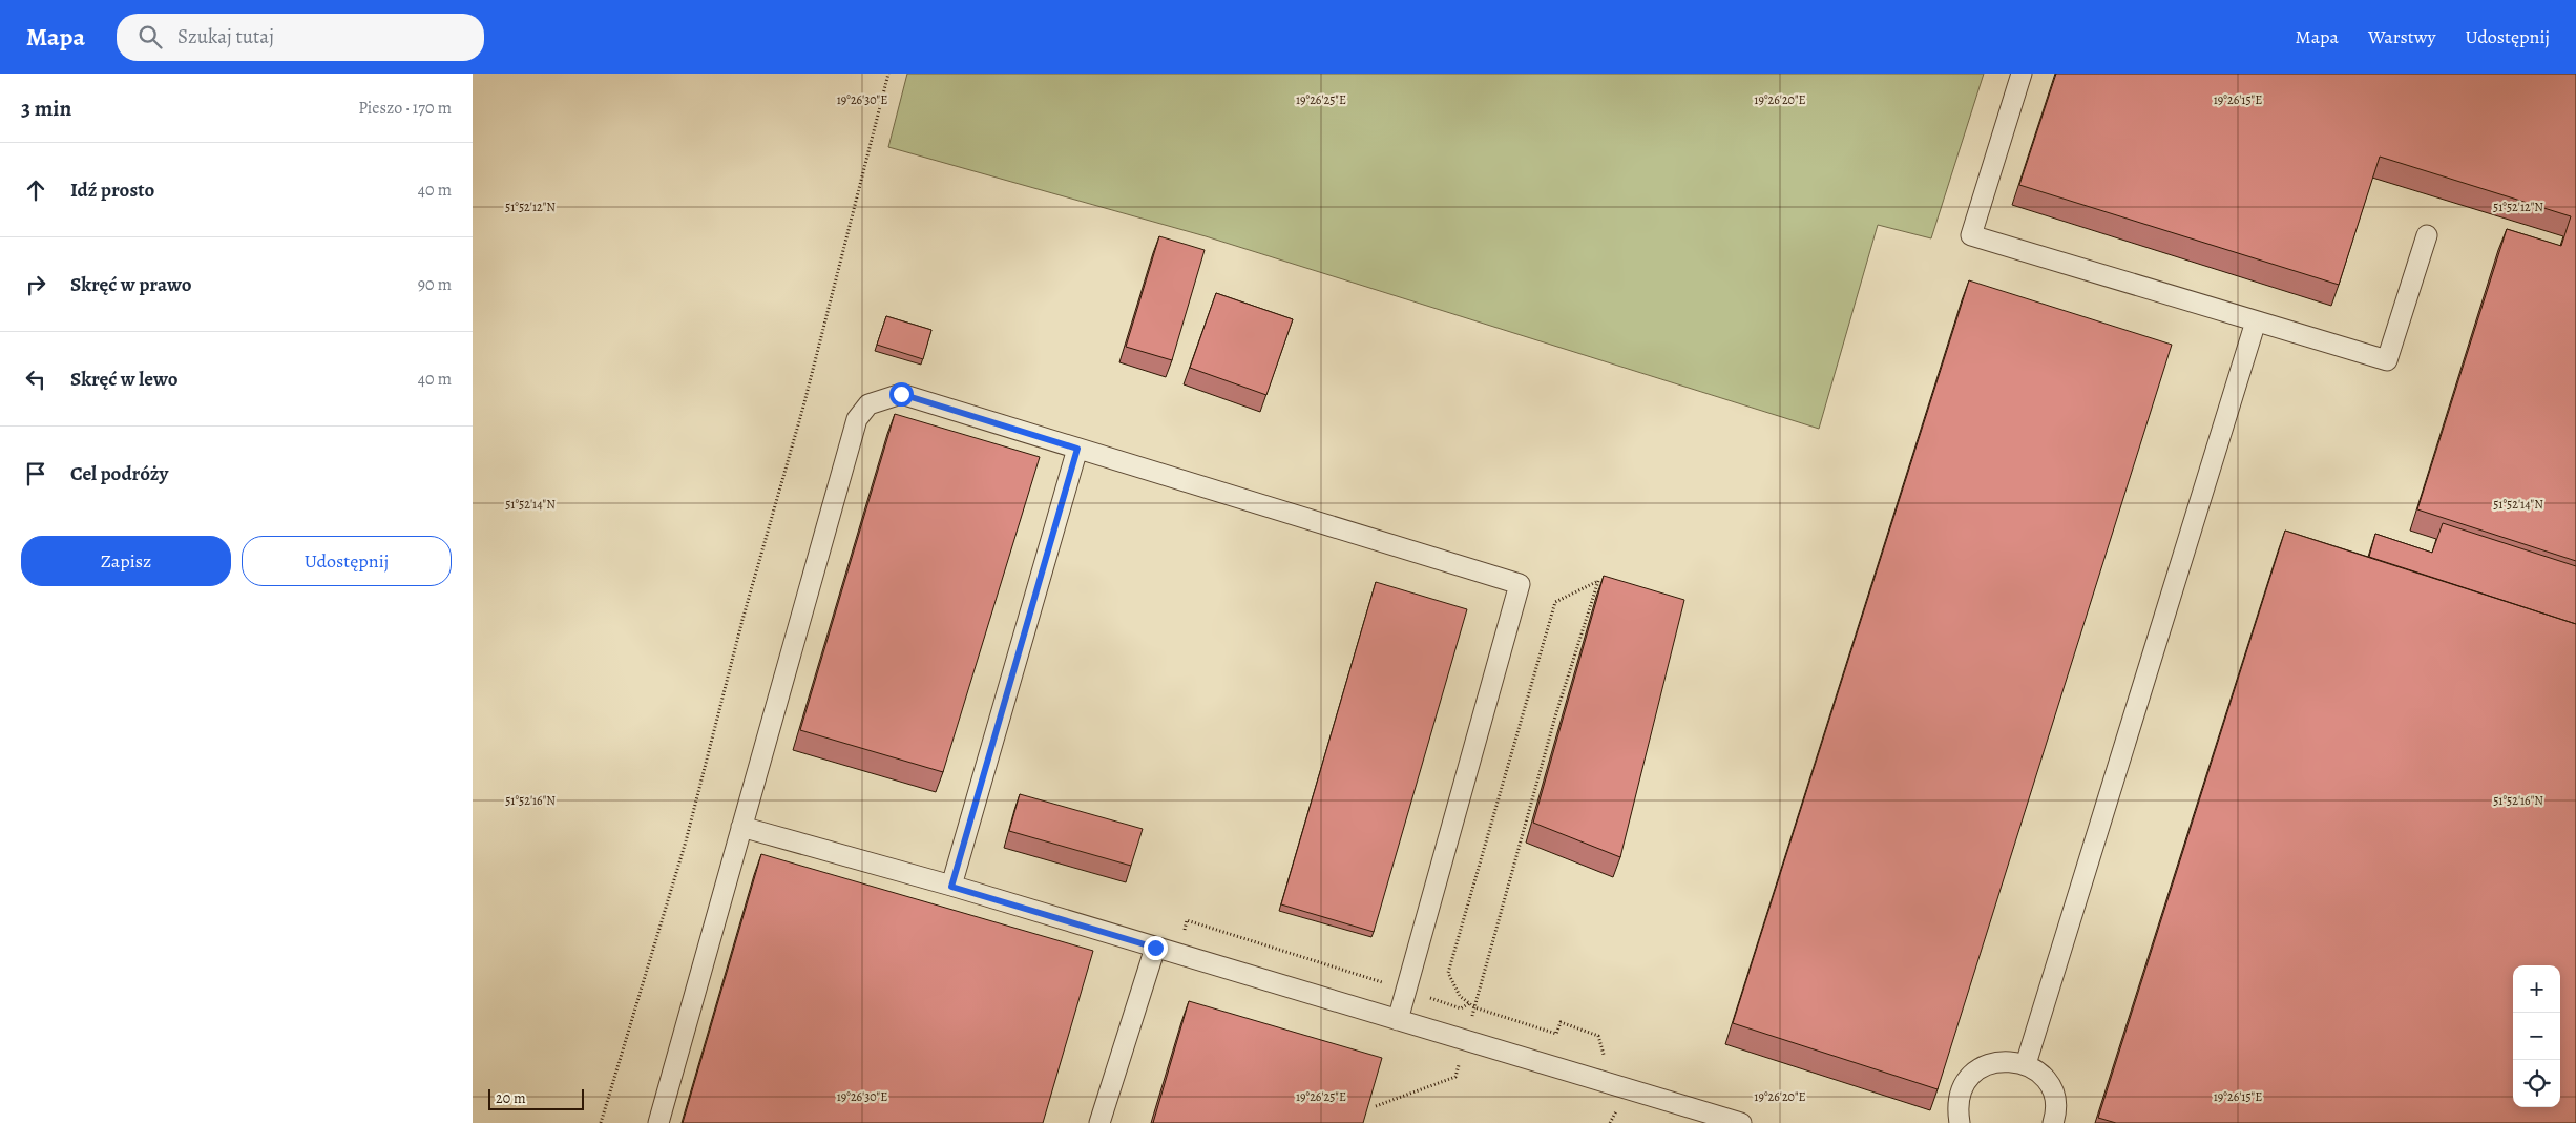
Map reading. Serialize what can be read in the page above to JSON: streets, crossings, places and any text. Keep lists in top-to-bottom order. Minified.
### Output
{"scale_bar":"20 m","page":{"header":"Mapa","search":"Szukaj tutaj","nav":["Mapa","Warstwy","Udostępnij"],"heading":["3 min","Pieszo · 170 m"],"list":[["Idź prosto","40 m"],["Skręć w prawo","90 m"],["Skręć w lewo","40 m"],"Cel podróży"],"buttons":["Zapisz","Udostępnij"],"map_buttons":["+","−"],"scale":"20 m"},"coordinates":["19°26'30\"E","19°26'25\"E","19°26'20\"E","19°26'15\"E","51°52'12\"N","51°52'14\"N","51°52'16\"N"]}
